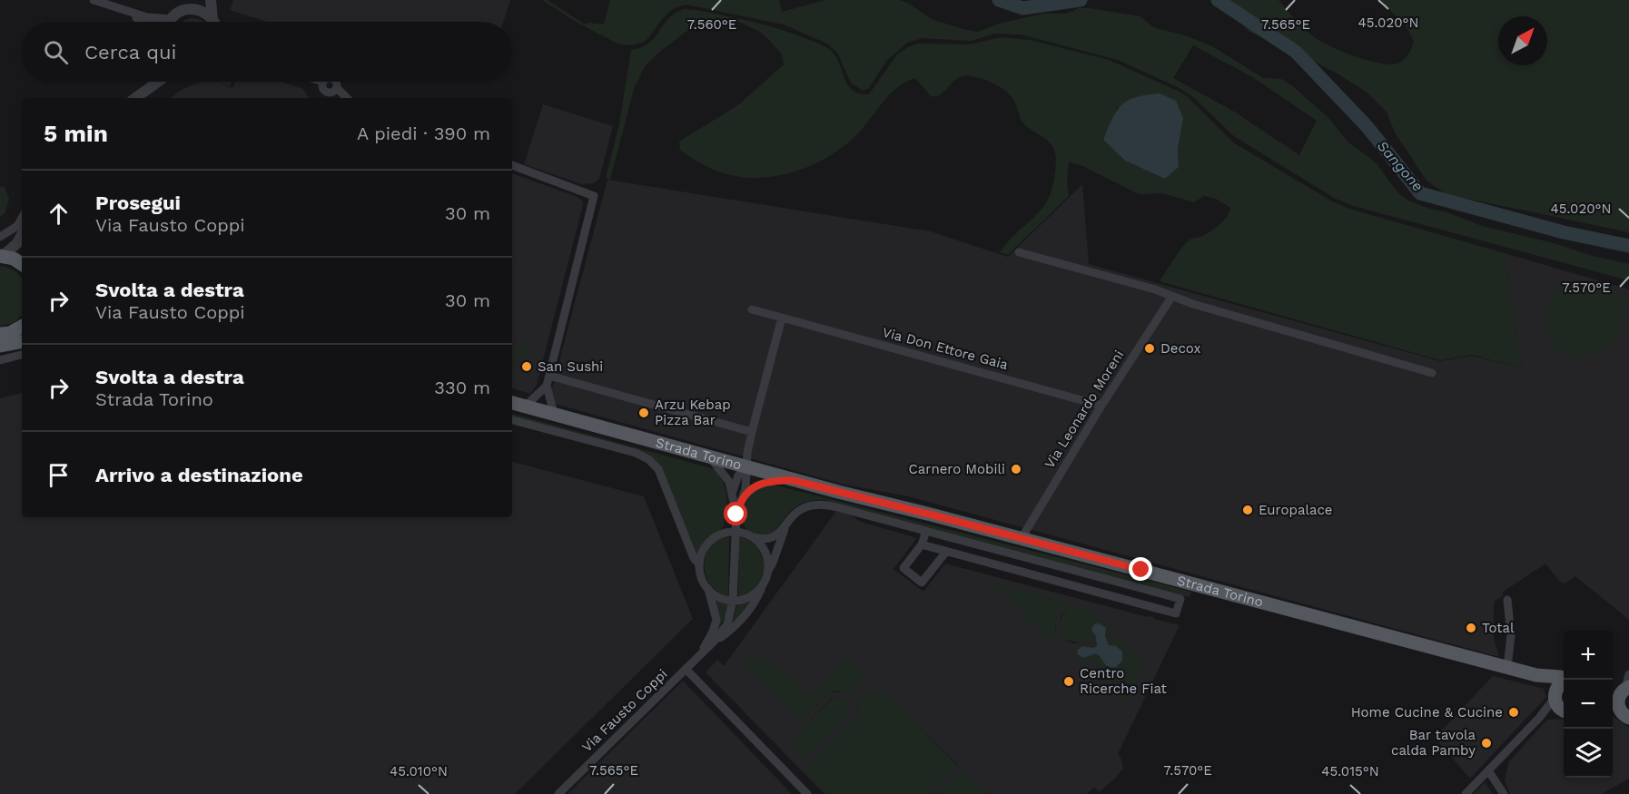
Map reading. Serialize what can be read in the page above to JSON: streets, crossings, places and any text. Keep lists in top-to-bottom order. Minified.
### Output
{"streets":{"main road":["Strada Torino"],"street":["Via Don Ettore Gaia","Via Leonardo Moreni","Via Fausto Coppi"]},"crossings":[["Via Don Ettore Gaia","Via Leonardo Moreni"],["Via Leonardo Moreni","Strada Torino"],["Strada Torino","Via Fausto Coppi"]],"water":["Sangone"],"places":["Decox","San Sushi","Arzu Kebap Pizza Bar","Carnero Mobili","Europalace","Total","Centro Ricerche Fiat","Home Cucine & Cucine","Bar tavola calda Pamby"],"north":"top right","page":{"search":"Cerca qui","heading":["5 min","A piedi · 390 m"],"list":[["Prosegui","Via Fausto Coppi","30 m"],["Svolta a destra","Via Fausto Coppi","30 m"],["Svolta a destra","Strada Torino","330 m"],"Arrivo a destinazione"],"map_buttons":["+","−"]},"coordinates":["45.020°N","7.560°E","7.565°E","7.570°E","45.010°N","45.015°N"]}
